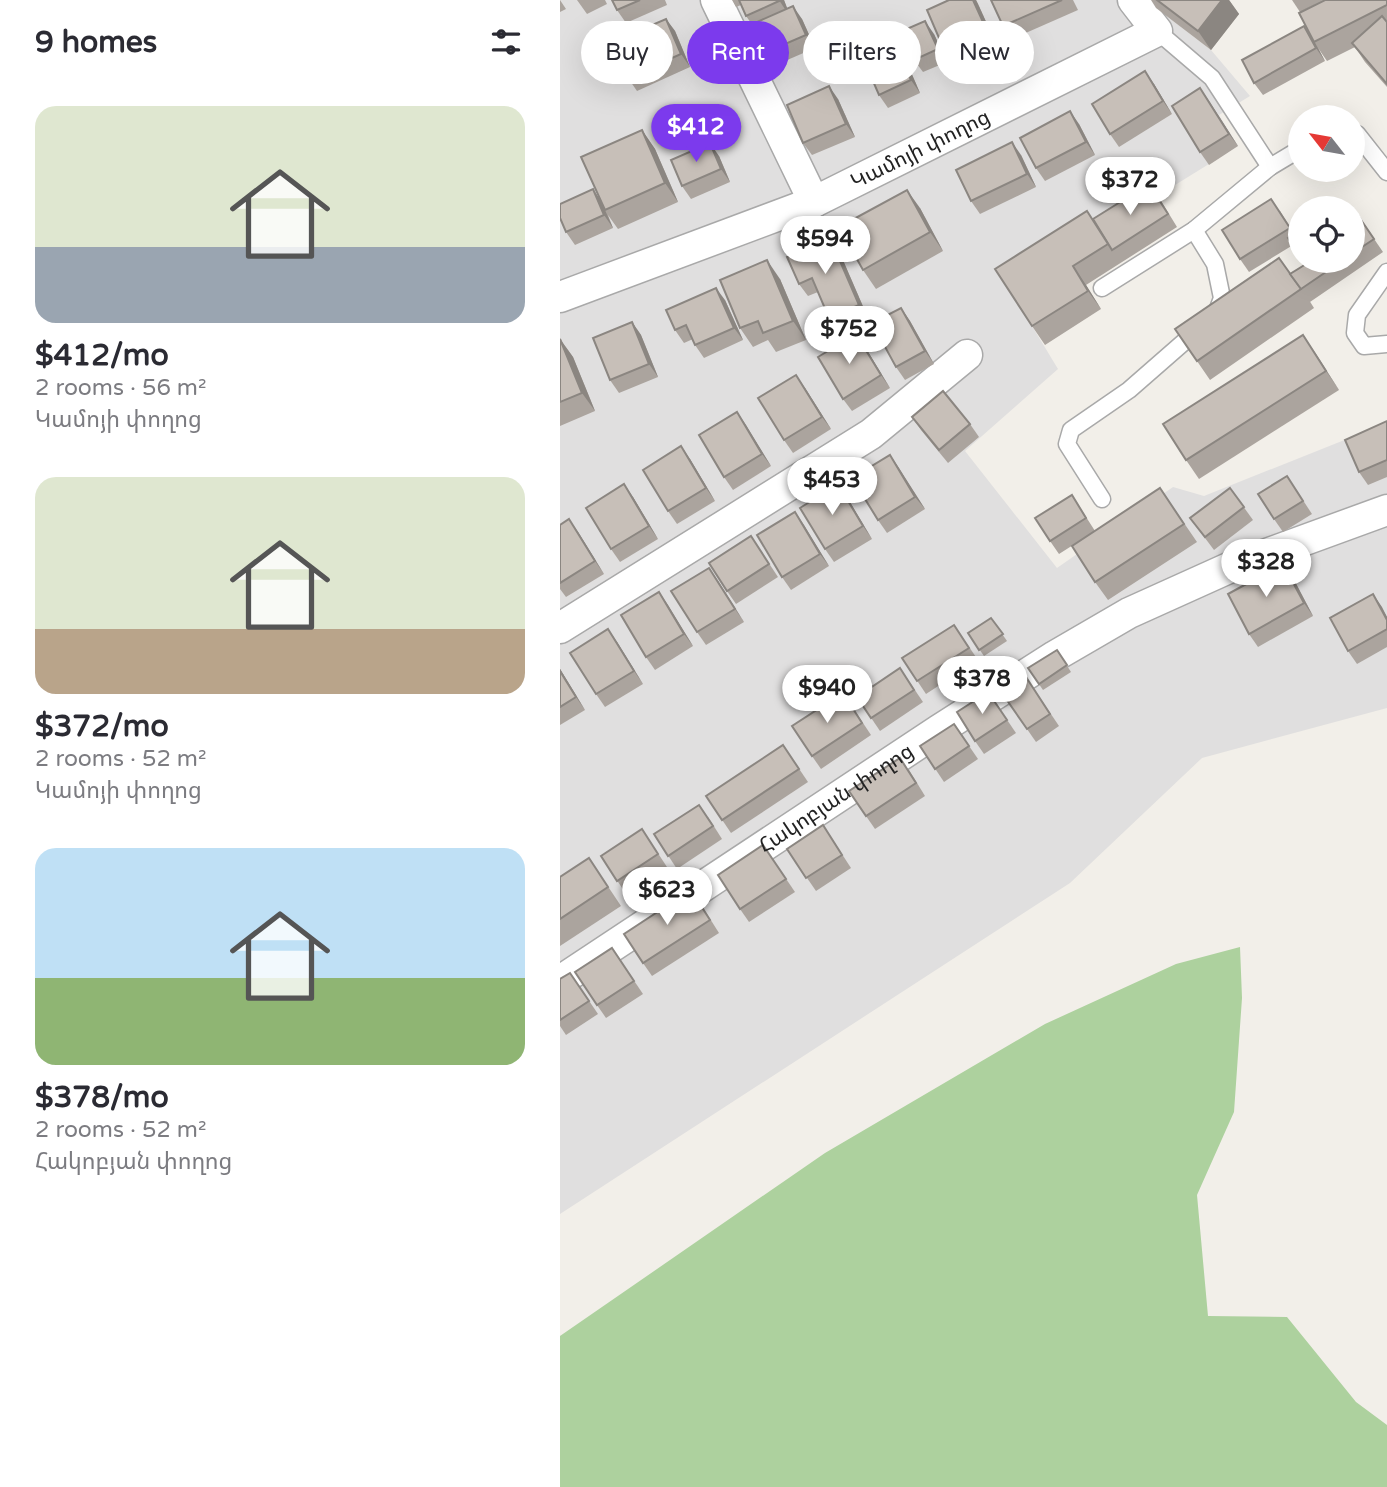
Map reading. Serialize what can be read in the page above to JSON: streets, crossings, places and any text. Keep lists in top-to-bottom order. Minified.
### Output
{"streets":{"street":["Կամոյի փողոց","Հակոբյան փողոց"]},"north":"top left","page":{"heading":"9 homes","chip":["Buy","Rent","Filters","New"],"list":[{"name":"$412/mo","note":"2 rooms · 56 m² · Կամոյի փողոց"},{"name":"$372/mo","note":"2 rooms · 52 m² · Կամոյի փողոց"},{"name":"$378/mo","note":"2 rooms · 52 m² · Հակոբյան փողոց"}],"price":["$412","$372","$594","$752","$453","$328","$378","$940","$623"]}}
